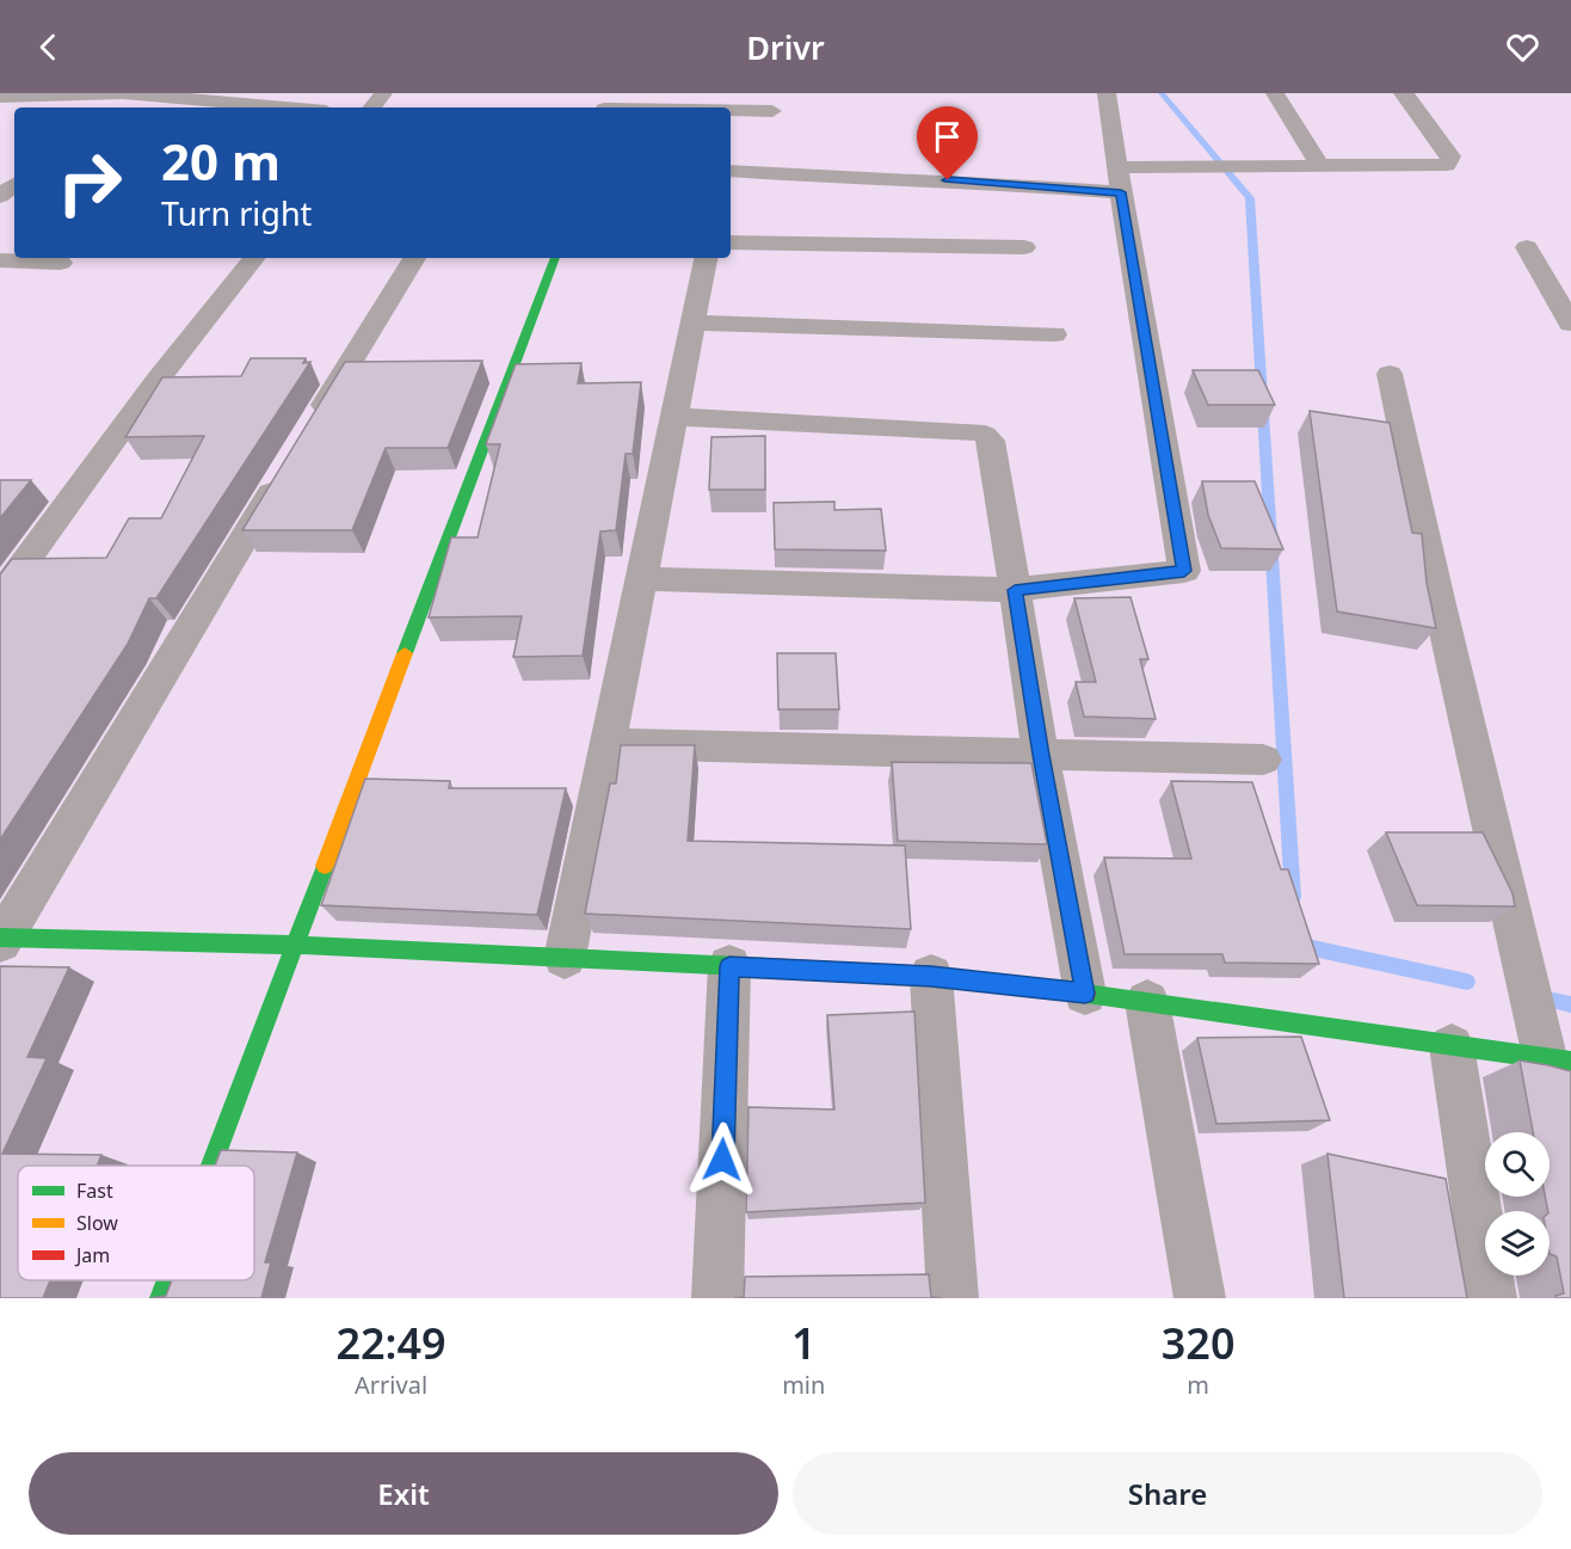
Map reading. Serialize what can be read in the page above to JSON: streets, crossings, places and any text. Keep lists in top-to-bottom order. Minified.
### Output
{"legend":["Fast","Slow","Jam"],"page":{"header":"Drivr","turn":["20 m","Turn right"],"eta":["22:49","Arrival","1","min","320","m"],"buttons":["Exit","Share"]}}
